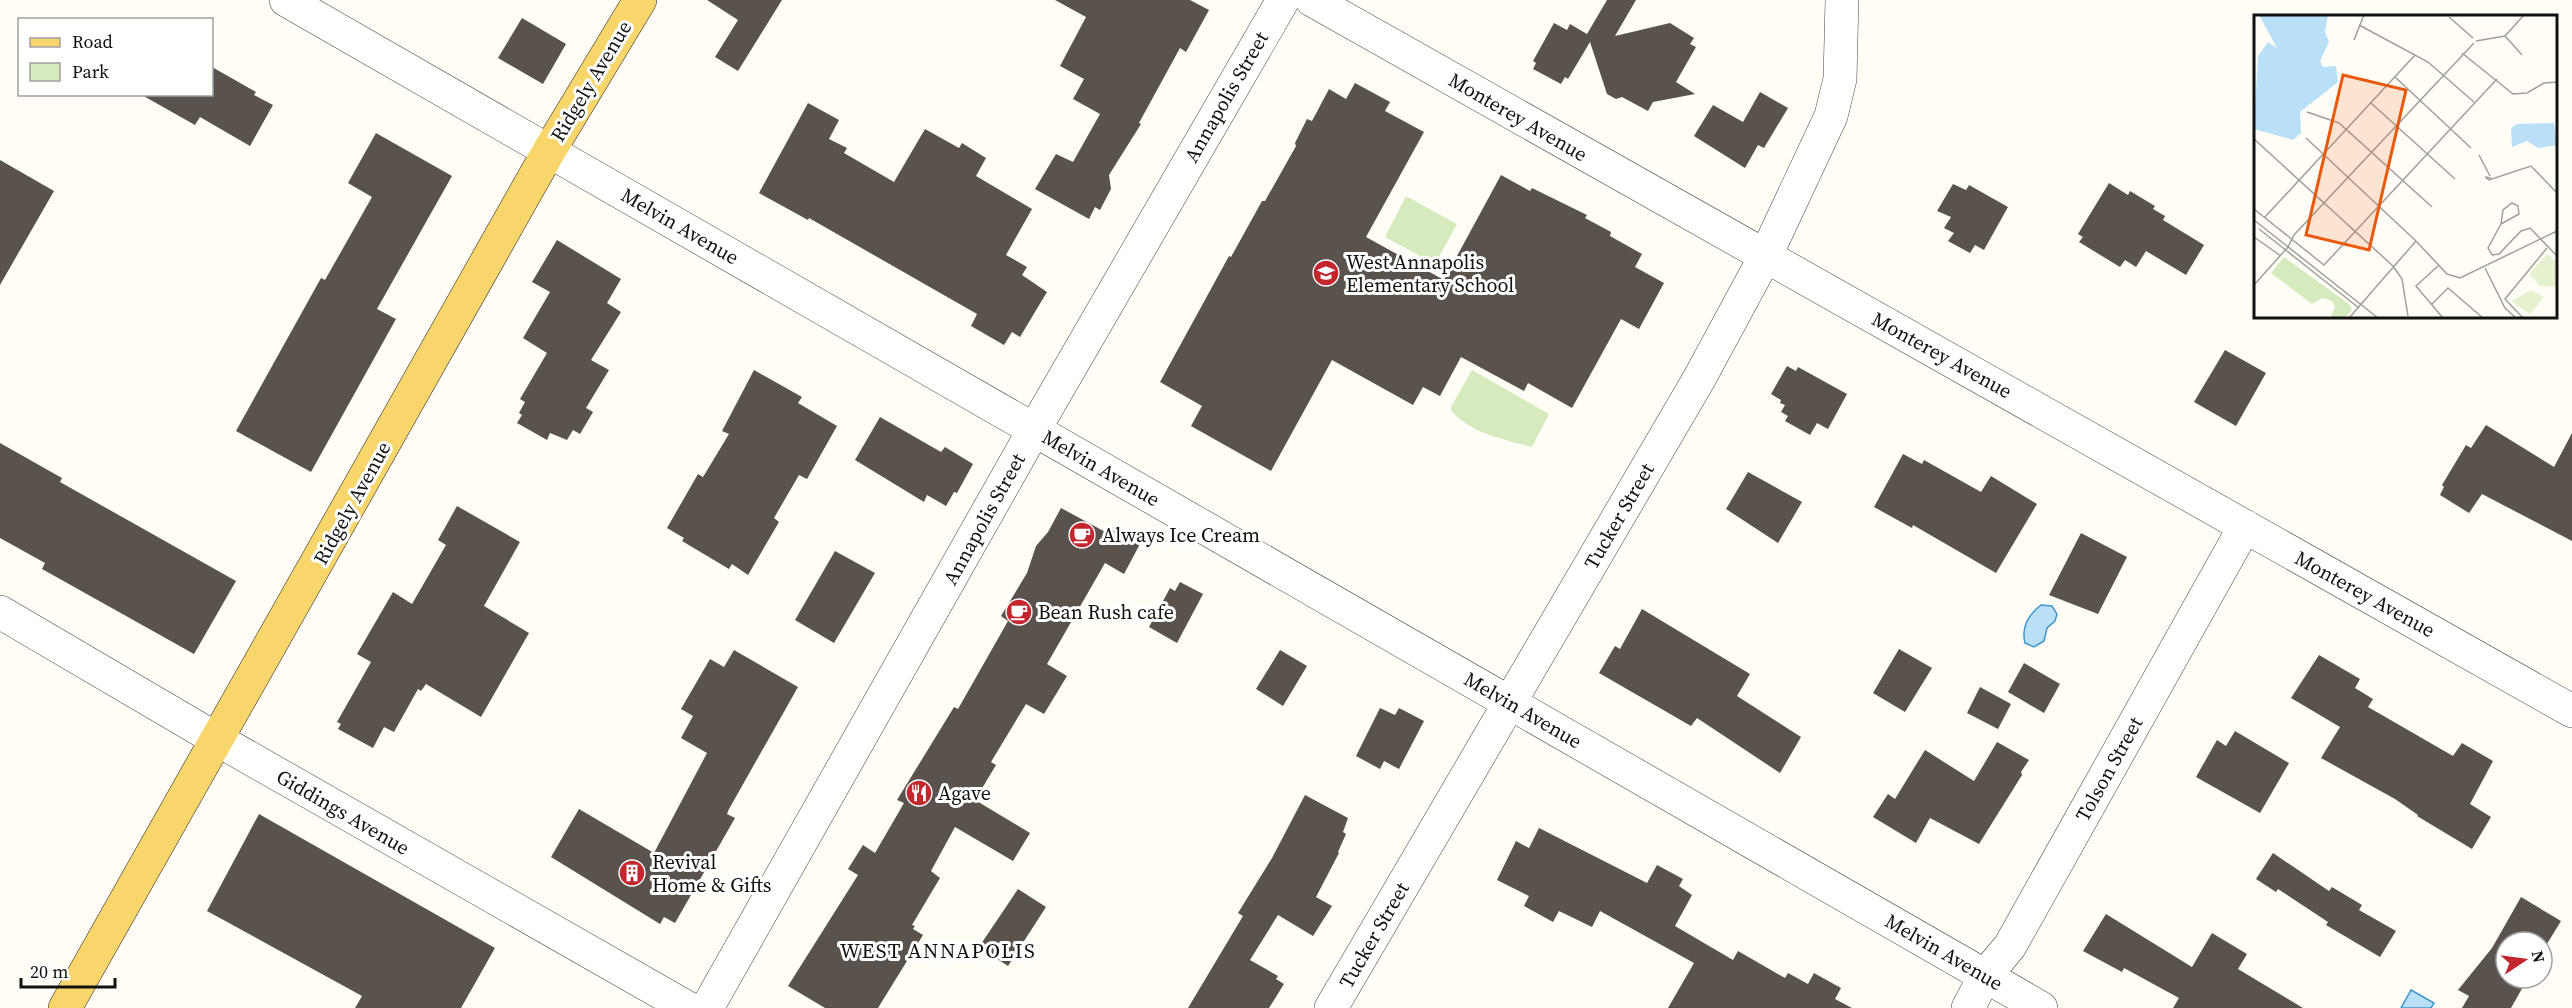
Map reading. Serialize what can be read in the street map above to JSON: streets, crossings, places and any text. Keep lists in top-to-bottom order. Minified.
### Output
{"streets":{"main road":["Ridgely Avenue"],"street":["Annapolis Street","Monterey Avenue","Melvin Avenue","Tucker Street","Tolson Street","Giddings Avenue"]},"crossings":[["Ridgely Avenue","Melvin Avenue"],["Ridgely Avenue","Giddings Avenue"],["Annapolis Street","Melvin Avenue"],["Monterey Avenue","Tucker Street"],["Monterey Avenue","Tolson Street"],["Melvin Avenue","Tucker Street"],["Melvin Avenue","Tolson Street"]],"districts":["WEST ANNAPOLIS"],"places":{"school or university":["West Annapolis Elementary School"],"cafe":["Always Ice Cream","Bean Rush cafe"],"restaurant":["Agave"],"building":["Revival Home & Gifts"]},"legend":["Road","Park"],"scale_bar":"20 m","north":"right"}
